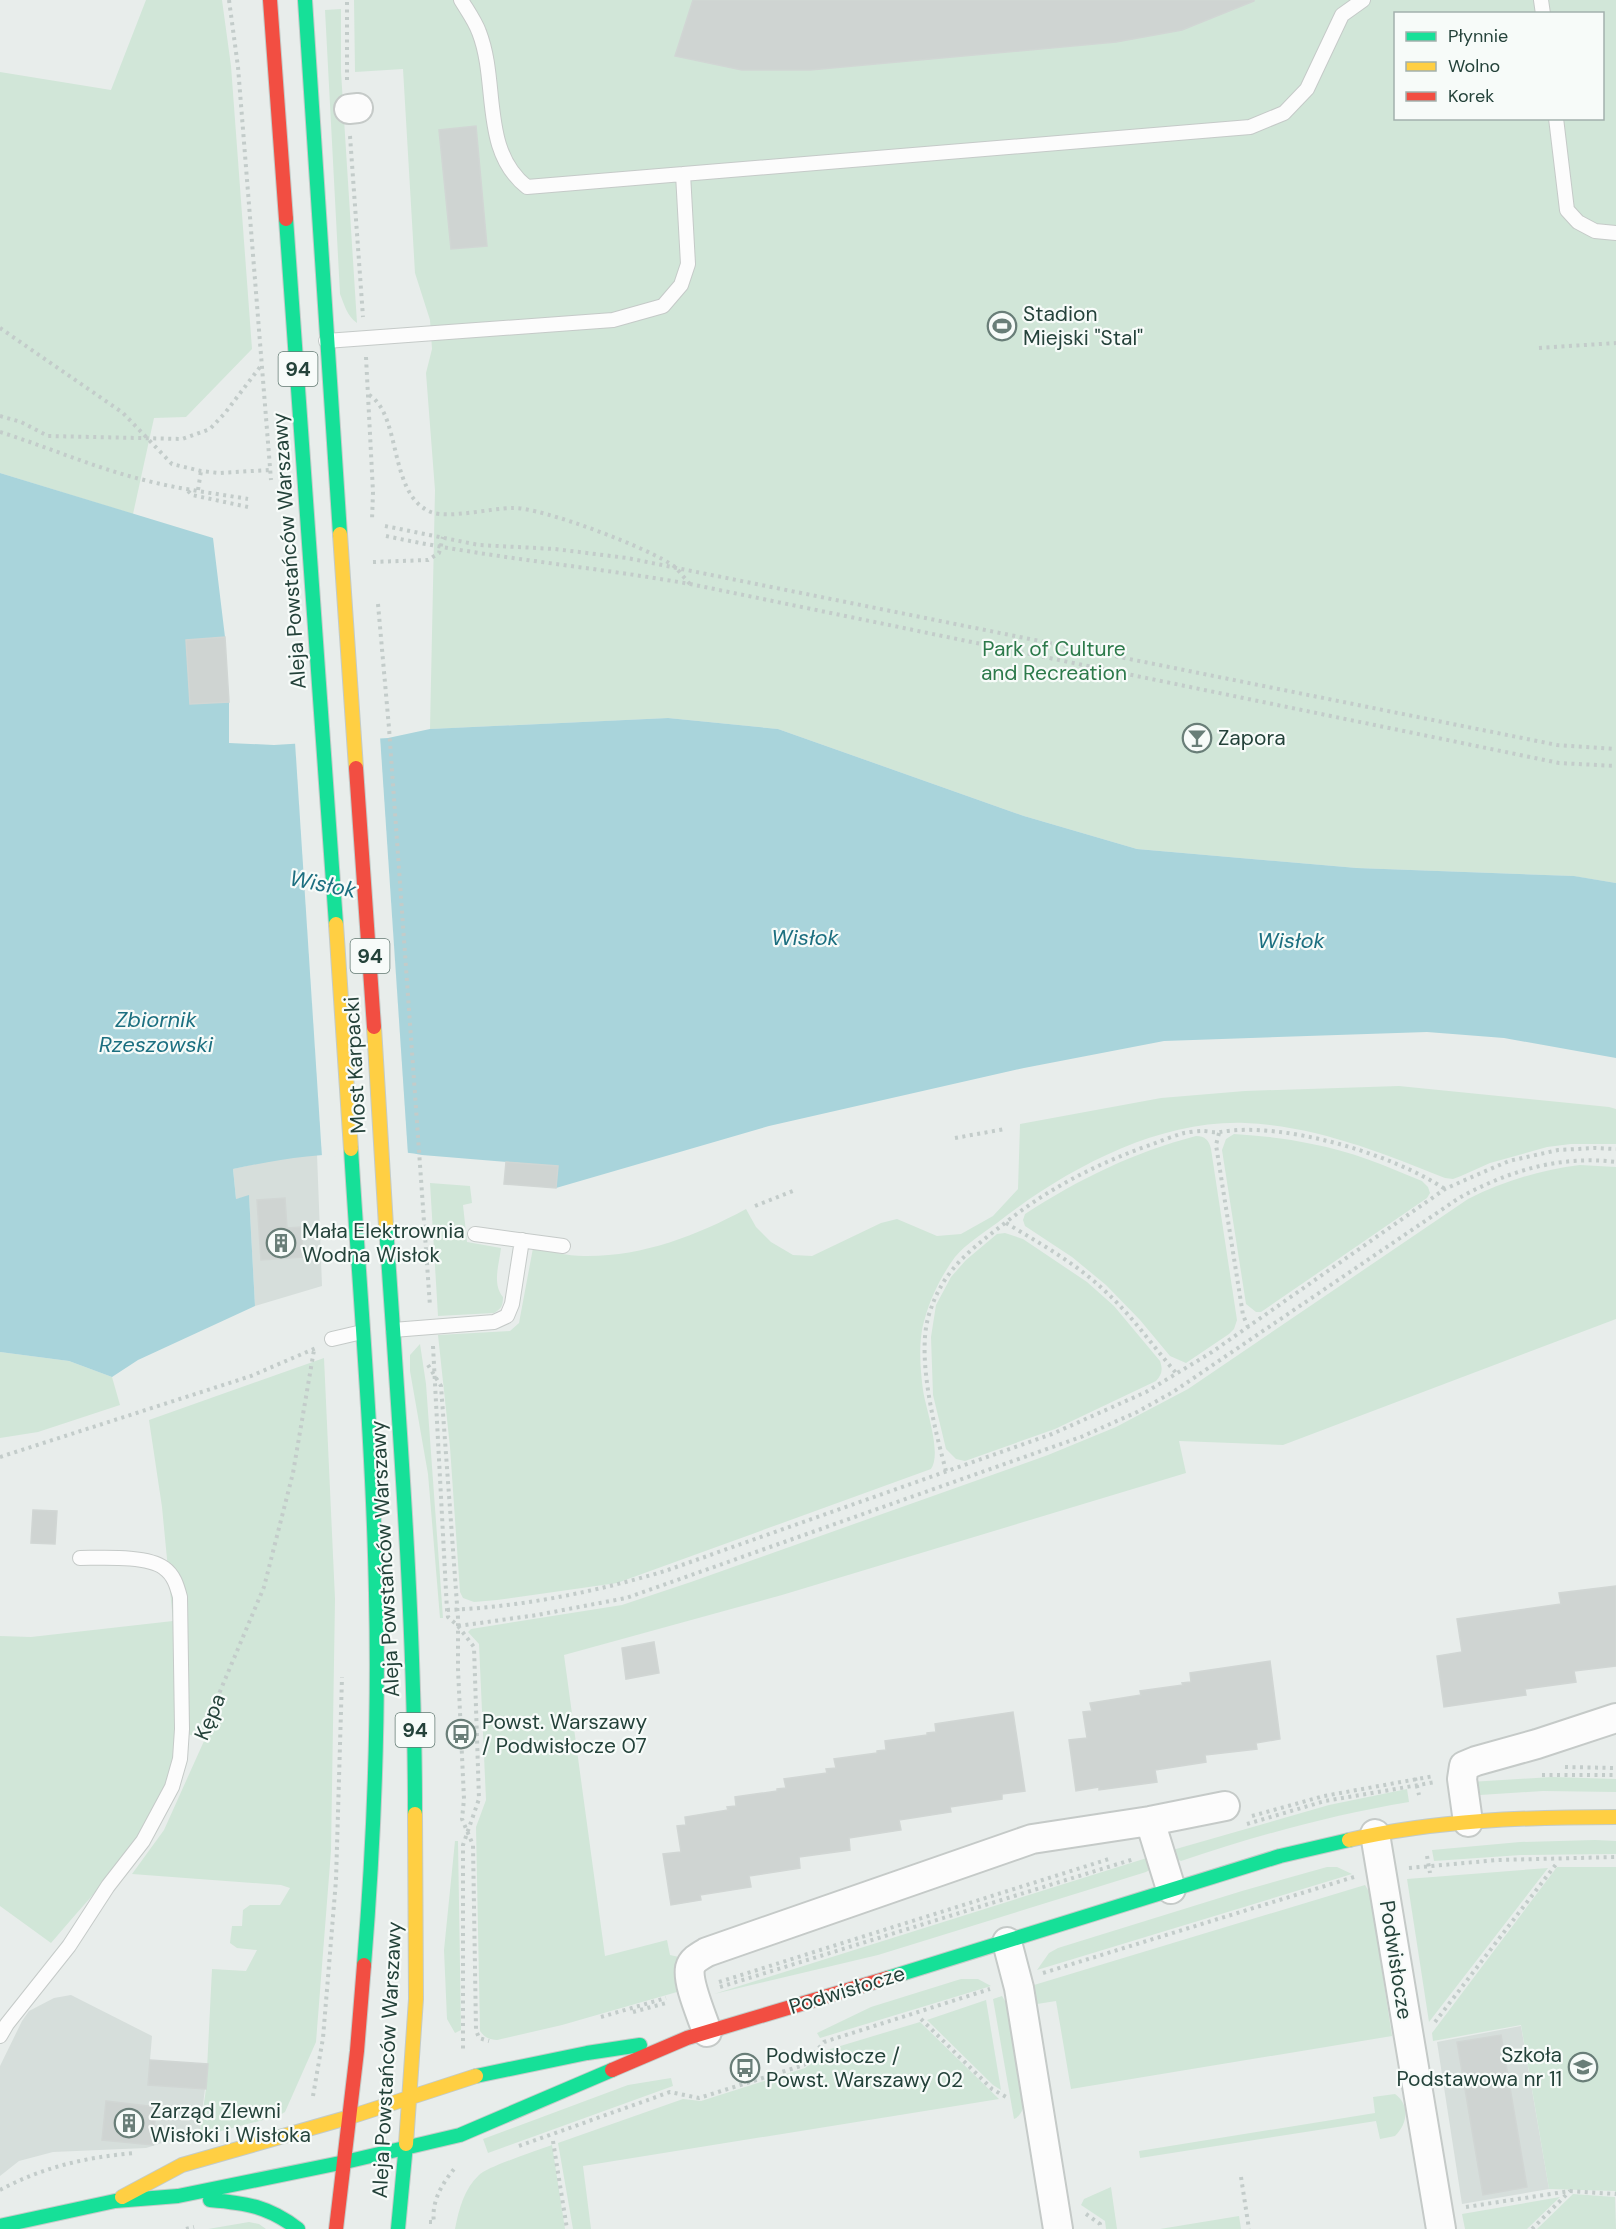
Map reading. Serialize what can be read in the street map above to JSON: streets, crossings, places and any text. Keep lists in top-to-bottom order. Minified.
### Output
{"streets":{"main road":["94","Aleja Powstańców Warszawy","Most Karpacki","Podwisłocze"],"path":["Kępa"]},"crossings":[["94","Most Karpacki"],["Aleja Powstańców Warszawy","Most Karpacki"],["Aleja Powstańców Warszawy","Podwisłocze"]],"water":["Wisłok","Zbiornik Rzeszowski"],"parks":["Park of Culture and Recreation"],"places":{"sports":["Stadion Miejski \"Stal\""],"bar":["Zapora"],"building":["Mała Elektrownia Wodna Wisłok","Zarząd Zlewni Wisłoki i Wisłoka"],"bus stop":["Powst. Warszawy / Podwisłocze 07","Podwisłocze / Powst. Warszawy 02"],"school or university":["Szkoła Podstawowa nr 11"]},"legend":["Płynnie","Wolno","Korek"]}
